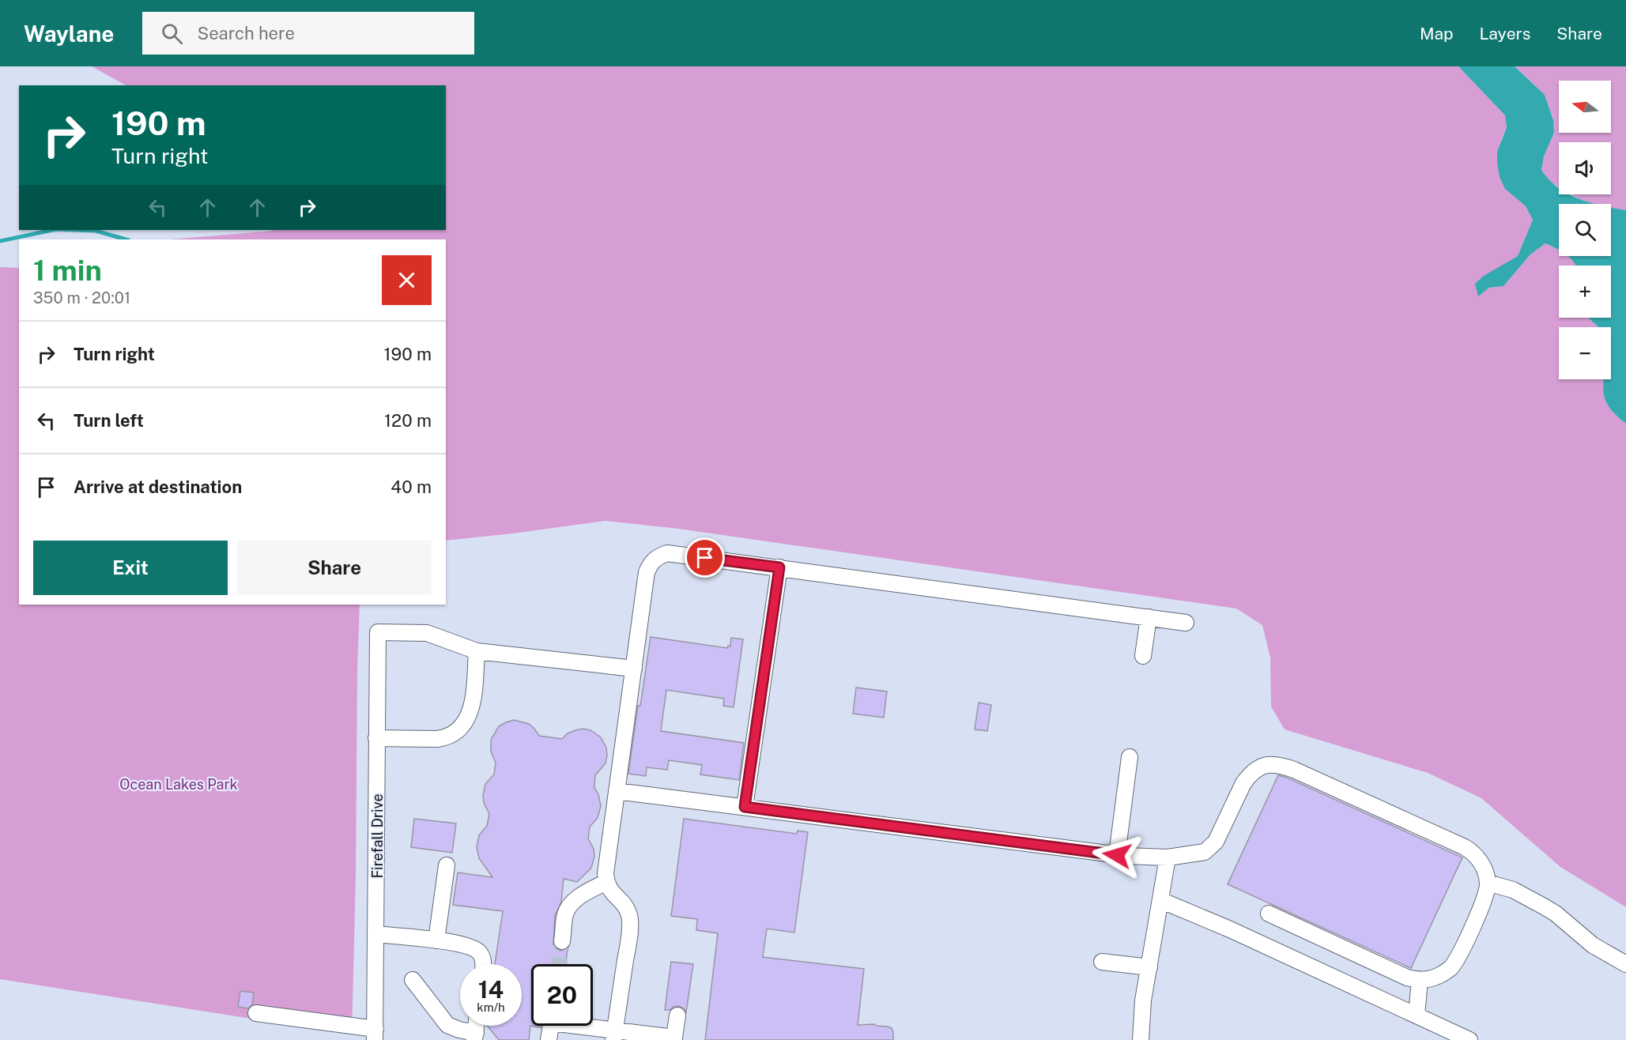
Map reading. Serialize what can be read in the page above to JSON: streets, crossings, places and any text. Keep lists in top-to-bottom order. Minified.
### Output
{"streets":{"street":["Firefall Drive"]},"parks":["Ocean Lakes Park"],"north":"left","page":{"header":"Waylane","search":"Search here","nav":["Map","Layers","Share"],"map_buttons":["+","−"],"turn":["190 m","Turn right"],"heading":["1 min","350 m · 20:01"],"list":[{"name":"Turn right","value":"190 m"},{"name":"Turn left","value":"120 m"},{"name":"Arrive at destination","value":"40 m"}],"buttons":["Exit","Share"],"speed":"14 km/h","limit":"20"}}
